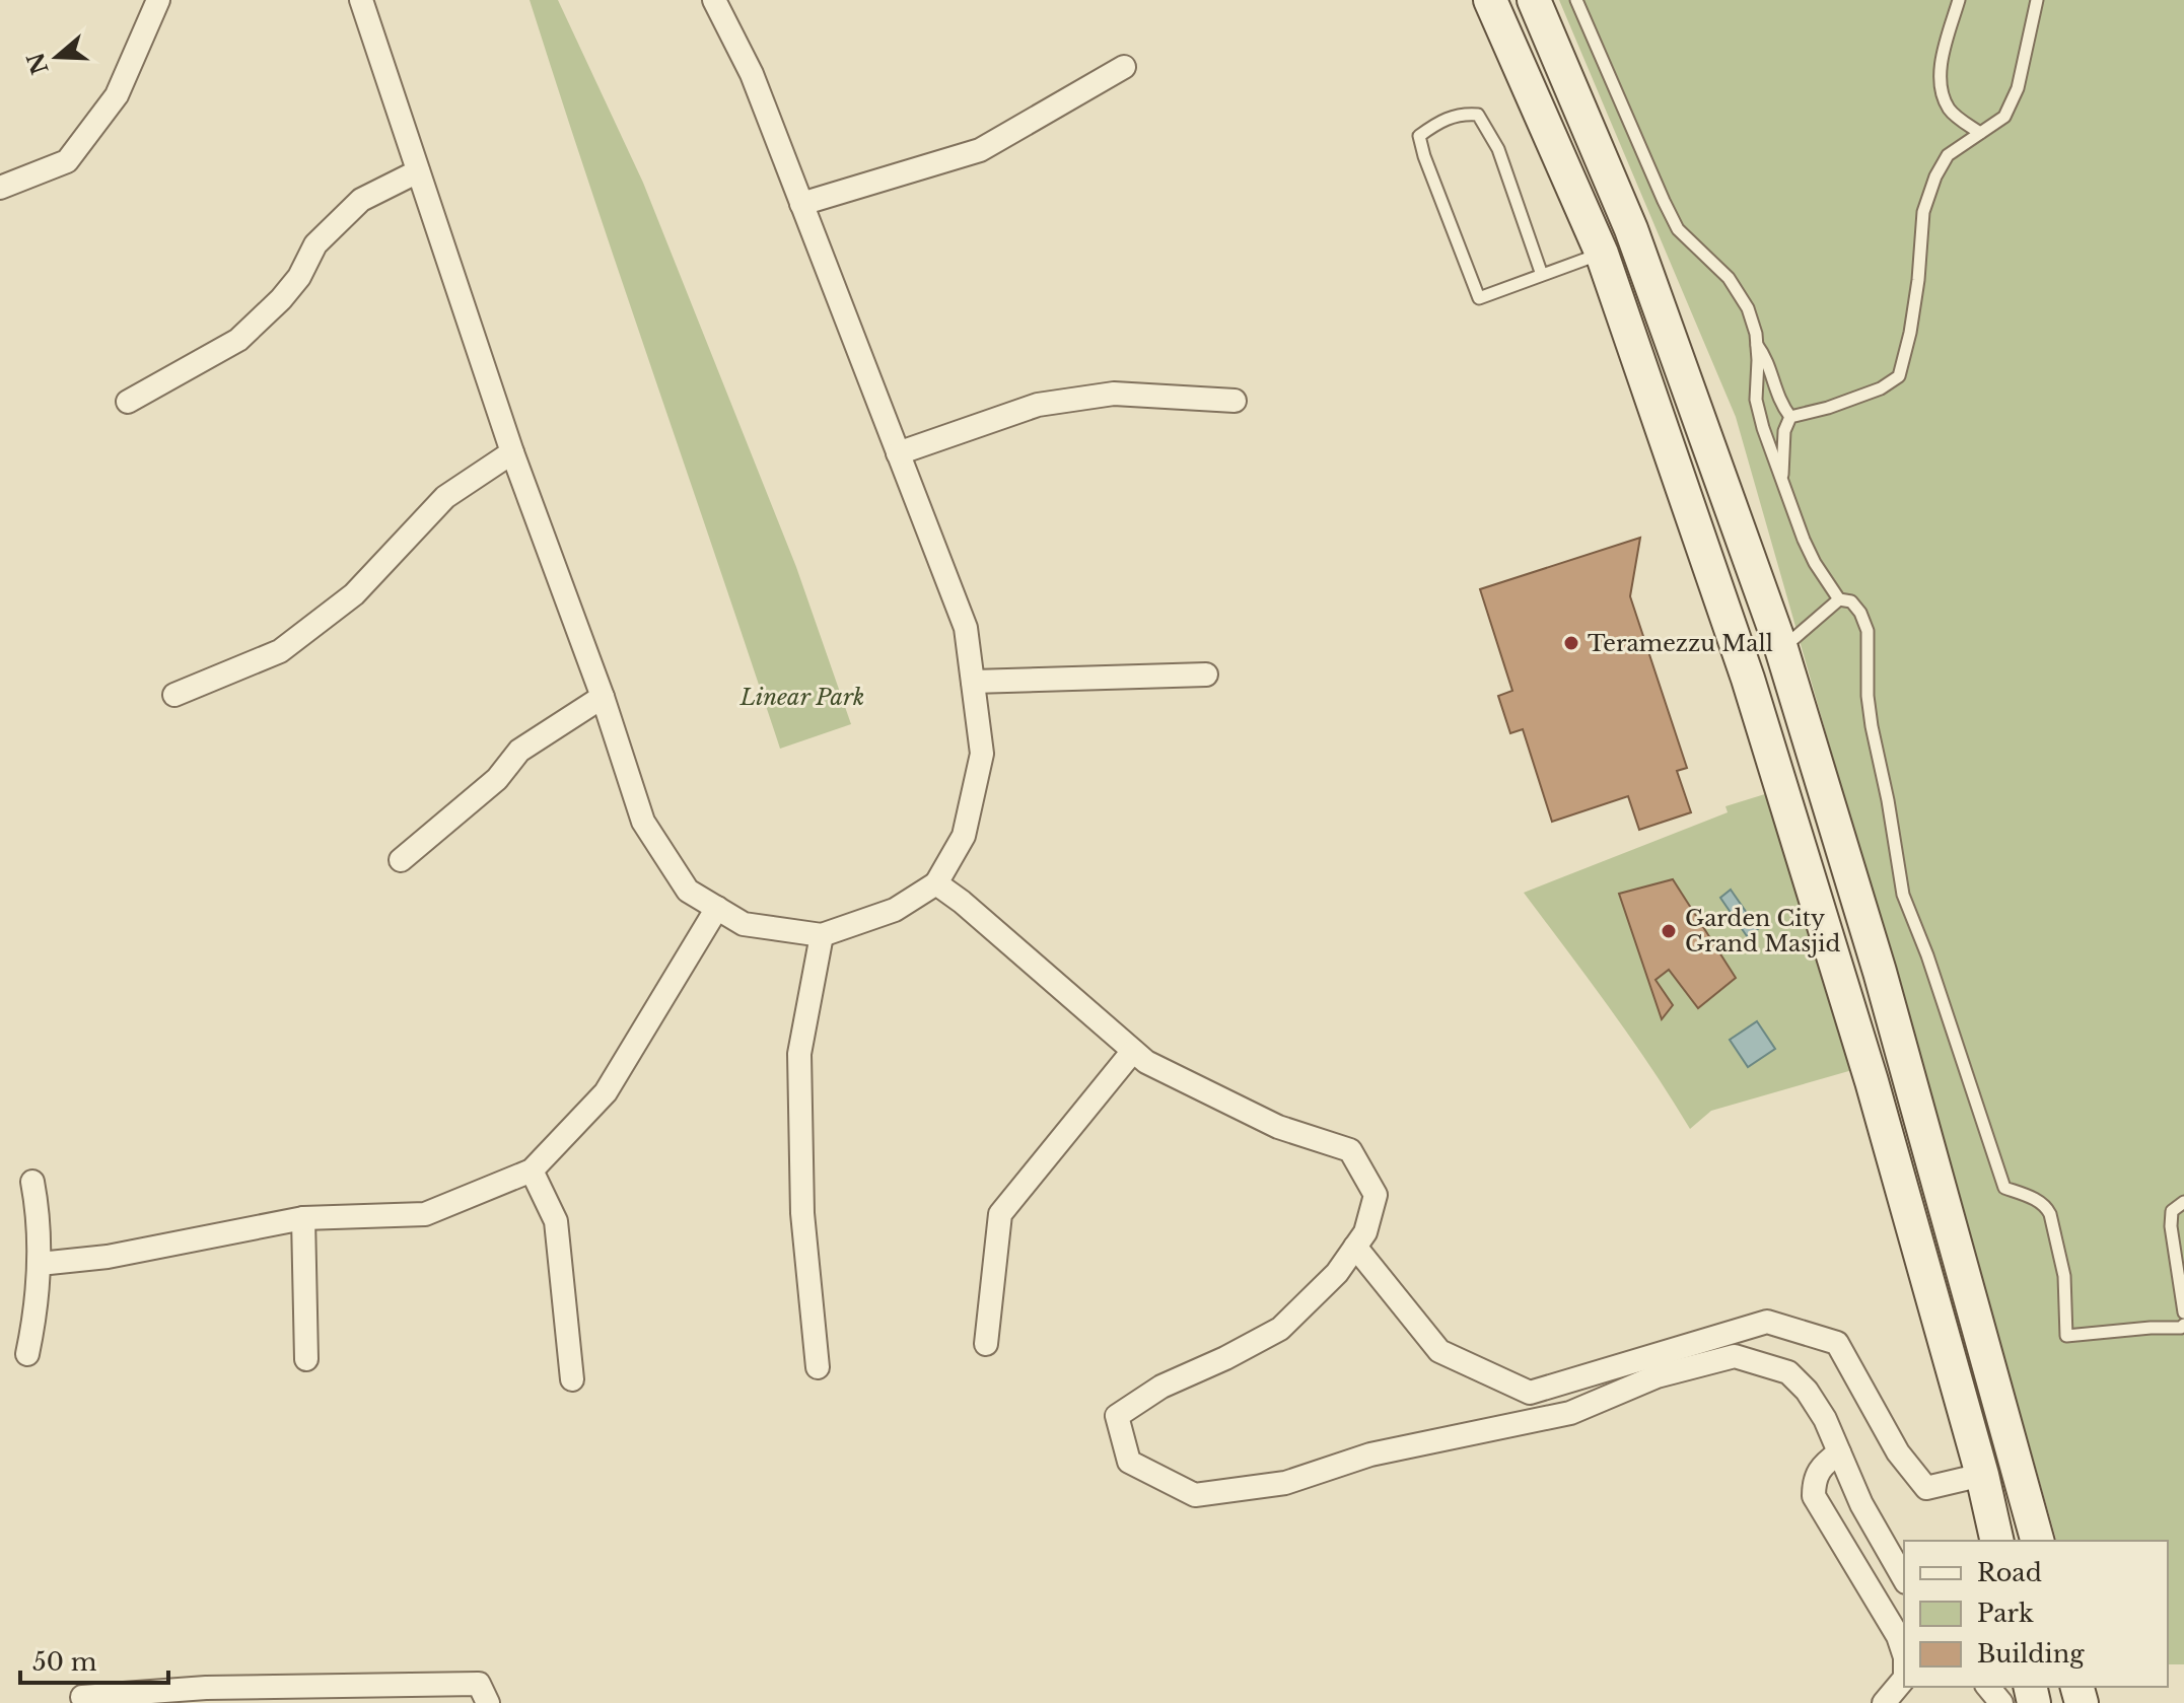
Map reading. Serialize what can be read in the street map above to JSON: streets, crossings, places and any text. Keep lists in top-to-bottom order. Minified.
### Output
{"parks":["Linear Park"],"places":["Teramezzu Mall","Garden City Grand Masjid"],"legend":["Road","Park","Building"],"scale_bar":"50 m","north":"left"}
